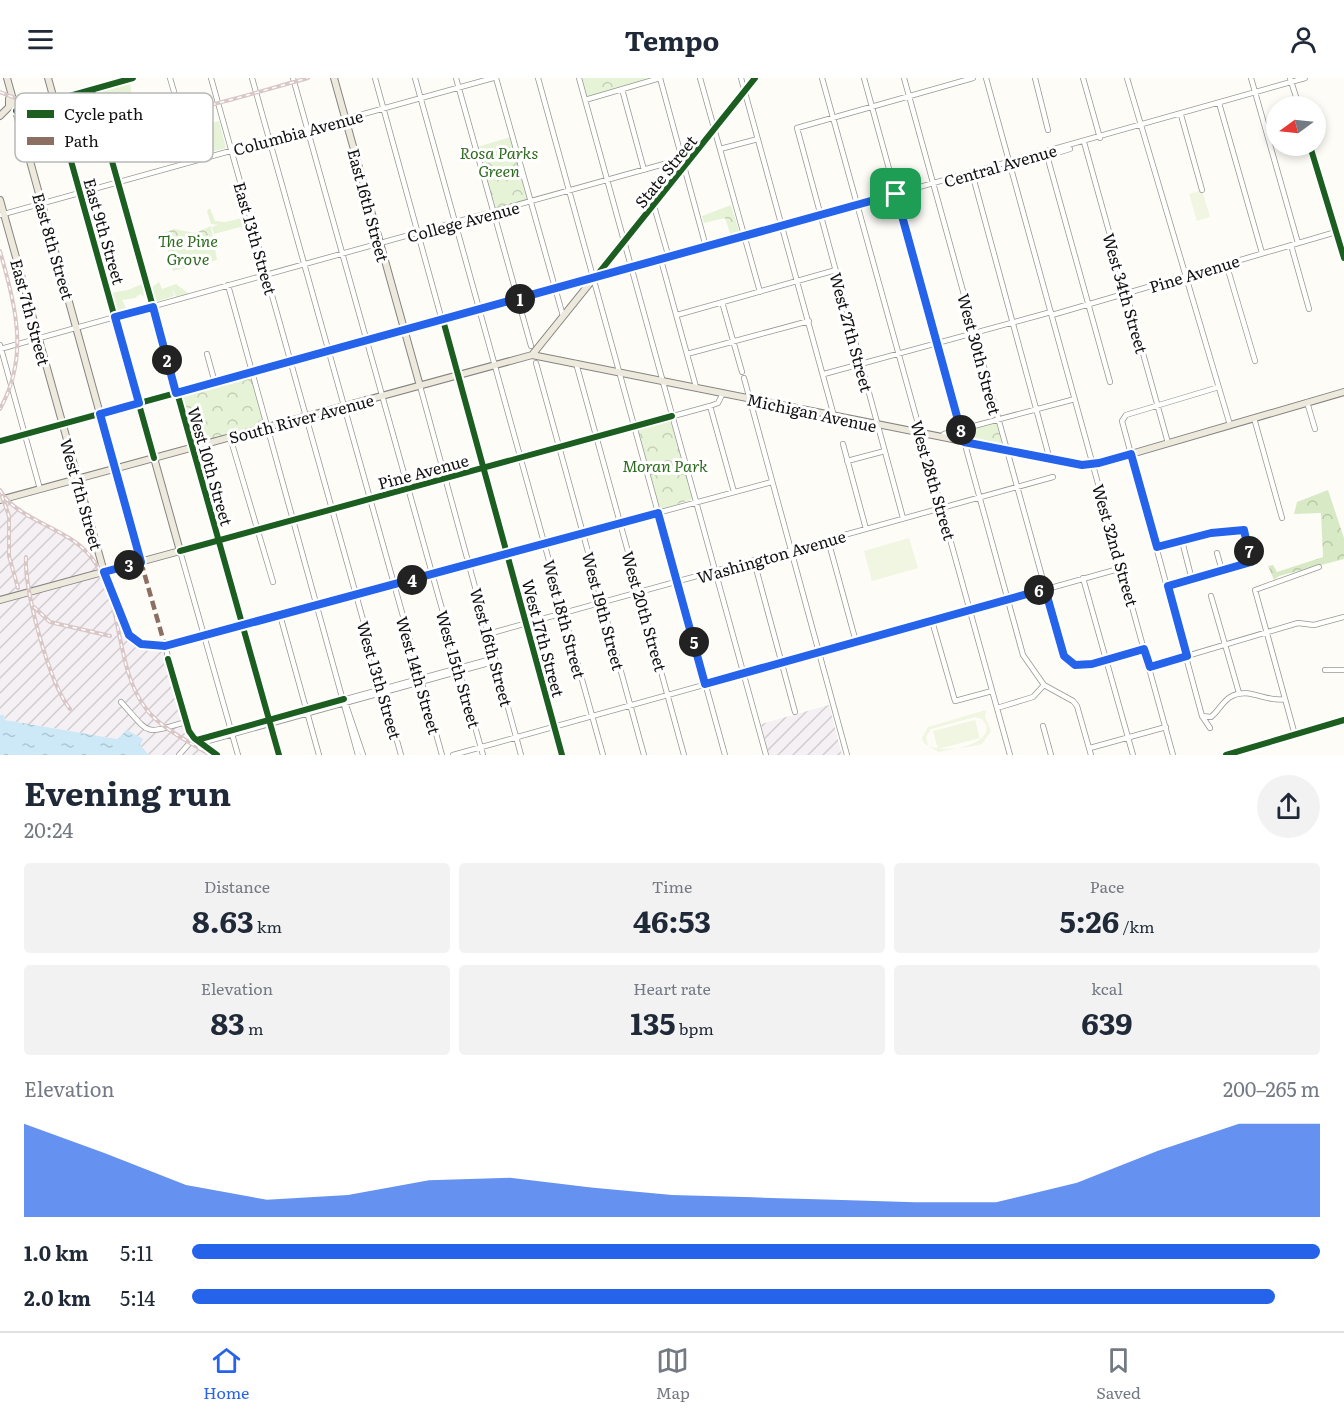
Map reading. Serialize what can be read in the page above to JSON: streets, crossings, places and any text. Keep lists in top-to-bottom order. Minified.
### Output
{"streets":{"main road":["State Street","East 16th Street","East 9th Street","East 8th Street","Pine Avenue","East 7th Street","Michigan Avenue","South River Avenue","West 7th Street","West 16th Street"],"street":["Columbia Avenue","Central Avenue","College Avenue","East 13th Street","West 34th Street","West 27th Street","West 30th Street","West 10th Street","West 28th Street","West 32nd Street","Washington Avenue","West 19th Street","West 20th Street","West 18th Street","West 17th Street","West 15th Street","West 14th Street","West 13th Street"]},"crossings":[["Columbia Avenue","East 16th Street"],["Columbia Avenue","East 9th Street"],["Columbia Avenue","East 13th Street"],["Columbia Avenue","East 8th Street"],["Columbia Avenue","East 7th Street"],["Columbia Avenue","West 10th Street"],["Columbia Avenue","West 18th Street"],["Columbia Avenue","West 17th Street"],["Columbia Avenue","West 15th Street"],["Columbia Avenue","West 14th Street"],["Central Avenue","State Street"],["Central Avenue","East 16th Street"],["Central Avenue","East 9th Street"],["Central Avenue","East 13th Street"],["Central Avenue","East 8th Street"],["Central Avenue","West 34th Street"],["Central Avenue","East 7th Street"],["Central Avenue","West 27th Street"],["Central Avenue","West 30th Street"],["Central Avenue","West 10th Street"],["Central Avenue","West 28th Street"],["Central Avenue","West 7th Street"],["Central Avenue","West 32nd Street"],["Central Avenue","West 18th Street"],["Central Avenue","West 17th Street"],["Central Avenue","West 16th Street"],["Central Avenue","West 15th Street"],["Central Avenue","West 14th Street"],["Central Avenue","West 13th Street"],["State Street","Michigan Avenue"],["State Street","South River Avenue"],["East 16th Street","College Avenue"],["East 16th Street","West 16th Street"],["College Avenue","East 9th Street"],["College Avenue","East 13th Street"],["College Avenue","East 8th Street"],["College Avenue","East 7th Street"],["College Avenue","West 10th Street"],["College Avenue","West 18th Street"],["College Avenue","West 17th Street"],["College Avenue","West 15th Street"],["College Avenue","West 14th Street"],["East 9th Street","Pine Avenue"],["East 9th Street","South River Avenue"],["East 13th Street","West 13th Street"],["East 8th Street","Pine Avenue"],["East 8th Street","South River Avenue"],["Pine Avenue","West 34th Street"],["Pine Avenue","West 27th Street"],["Pine Avenue","West 30th Street"],["Pine Avenue","West 10th Street"],["Pine Avenue","West 28th Street"],["Pine Avenue","West 7th Street"],["Pine Avenue","West 32nd Street"],["Pine Avenue","West 19th Street"],["Pine Avenue","West 20th Street"],["Pine Avenue","West 18th Street"],["Pine Avenue","West 17th Street"],["Pine Avenue","West 16th Street"],["Pine Avenue","West 15th Street"],["Pine Avenue","West 14th Street"],["Pine Avenue","West 13th Street"],["East 7th Street","West 7th Street"],["West 27th Street","Michigan Avenue"],["West 27th Street","West 28th Street"],["West 27th Street","Washington Avenue"],["West 30th Street","Michigan Avenue"],["West 30th Street","Washington Avenue"],["Michigan Avenue","South River Avenue"],["Michigan Avenue","West 28th Street"],["Michigan Avenue","West 32nd Street"],["Michigan Avenue","West 20th Street"],["South River Avenue","West 10th Street"],["South River Avenue","West 7th Street"],["South River Avenue","West 18th Street"],["South River Avenue","West 17th Street"],["South River Avenue","West 16th Street"],["South River Avenue","West 15th Street"],["South River Avenue","West 14th Street"],["South River Avenue","West 13th Street"],["West 28th Street","Washington Avenue"],["Washington Avenue","West 19th Street"],["Washington Avenue","West 20th Street"],["Washington Avenue","West 18th Street"],["Washington Avenue","West 17th Street"],["Washington Avenue","West 16th Street"]],"parks":["Rosa Parks Green","The Pine Grove","Moran Park"],"legend":["Cycle path","Path"],"north":"left","page":{"header":"Tempo","pins":["1","2","8","7","3","4","6","5"],"heading":["Evening run","20:24"],"stats":[["Distance","8.63 km"],["Time","46:53"],["Pace","5:26 /km"],["Elevation","83 m"],["Heart rate","135 bpm"],["kcal","639"]],"chart":["Elevation","200–265 m"],"list":[{"name":"1.0 km","note":"5:11"},{"name":"2.0 km","note":"5:14"}],"tabs":["Home","Map","Saved"]}}
